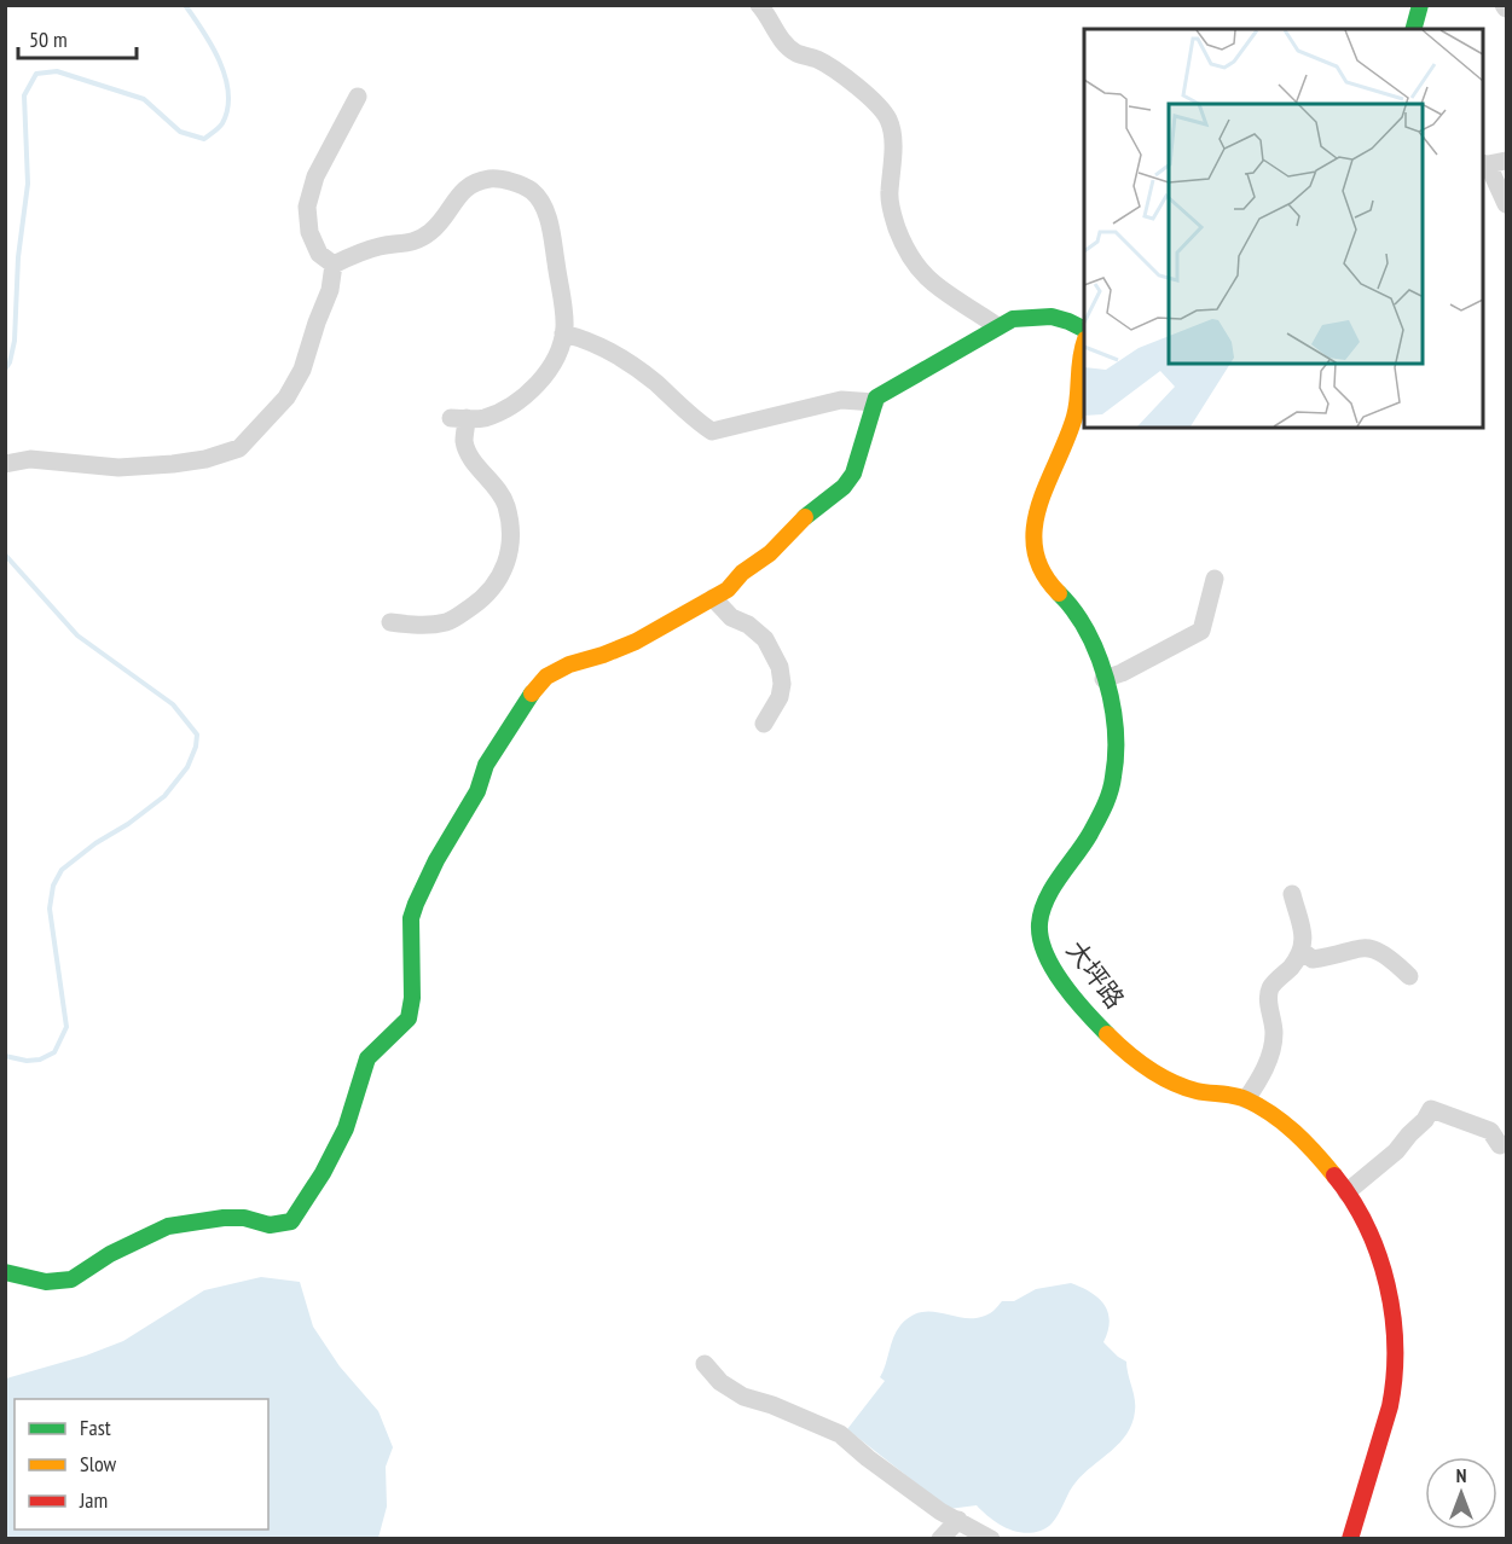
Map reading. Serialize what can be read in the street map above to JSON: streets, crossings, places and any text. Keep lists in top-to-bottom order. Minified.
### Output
{"streets":{"street":["大坪路"]},"legend":["Fast","Slow","Jam"],"scale_bar":"50 m","north":"top"}
